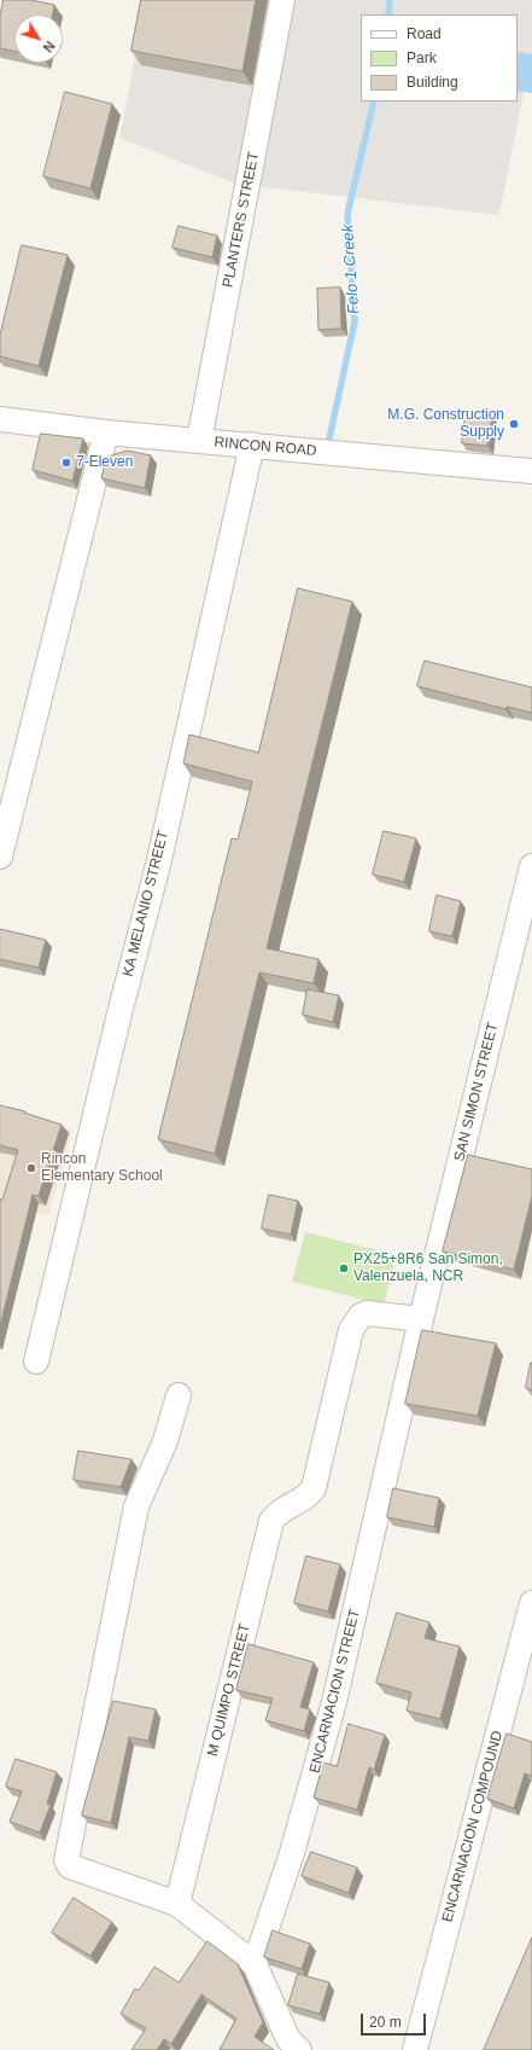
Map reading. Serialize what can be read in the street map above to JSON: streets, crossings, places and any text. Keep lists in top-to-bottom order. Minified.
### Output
{"streets":{"street":["PLANTERS STREET","RINCON ROAD","KA MELANIO STREET","SAN SIMON STREET","M QUIMPO STREET","ENCARNACION STREET","ENCARNACION COMPOUND"]},"crossings":[["PLANTERS STREET","RINCON ROAD"],["RINCON ROAD","KA MELANIO STREET"],["SAN SIMON STREET","M QUIMPO STREET"],["SAN SIMON STREET","ENCARNACION STREET"],["M QUIMPO STREET","ENCARNACION STREET"]],"water":["Felo 1 Creek"],"places":["M.G. Construction Supply","7-Eleven","Rincon Elementary School","PX25+8R6 San Simon, Valenzuela, NCR"],"legend":["Road","Park","Building"],"scale_bar":"20 m","north":"bottom right"}
